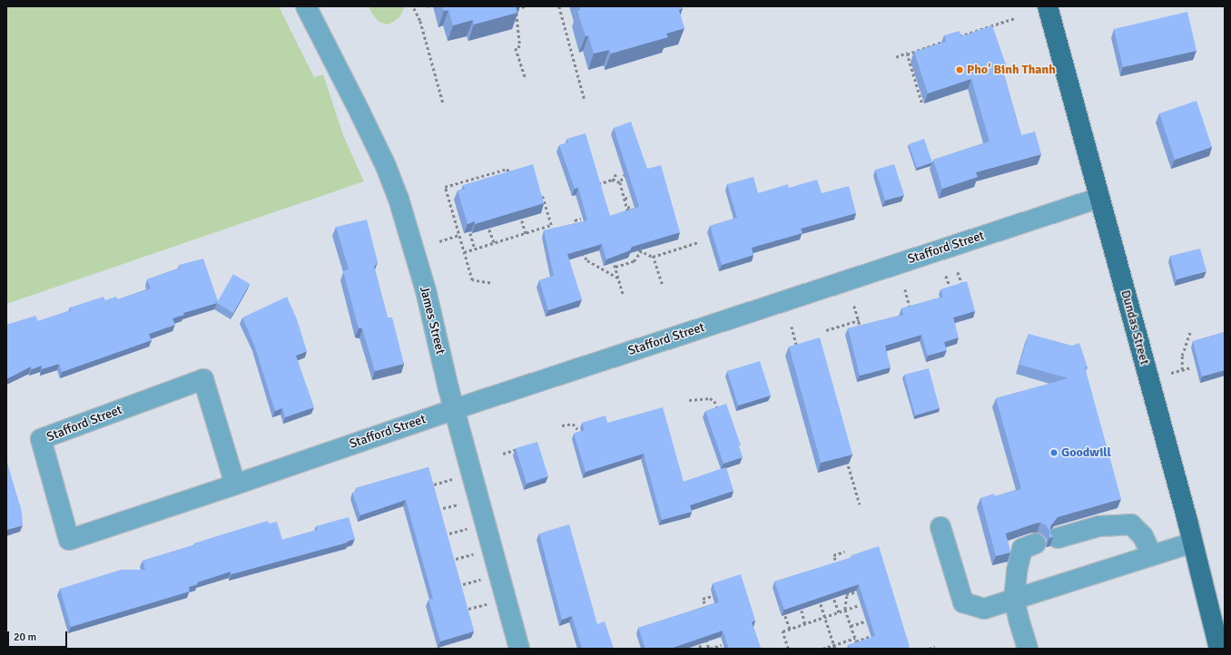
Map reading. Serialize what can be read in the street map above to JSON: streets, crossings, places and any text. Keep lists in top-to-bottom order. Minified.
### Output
{"streets":{"main road":["Dundas Street"],"street":["Stafford Street","James Street"]},"crossings":[["Stafford Street","James Street"],["Stafford Street","Dundas Street"]],"places":["Pho' Binh Thanh","Goodwill"],"scale_bar":"20 m"}
